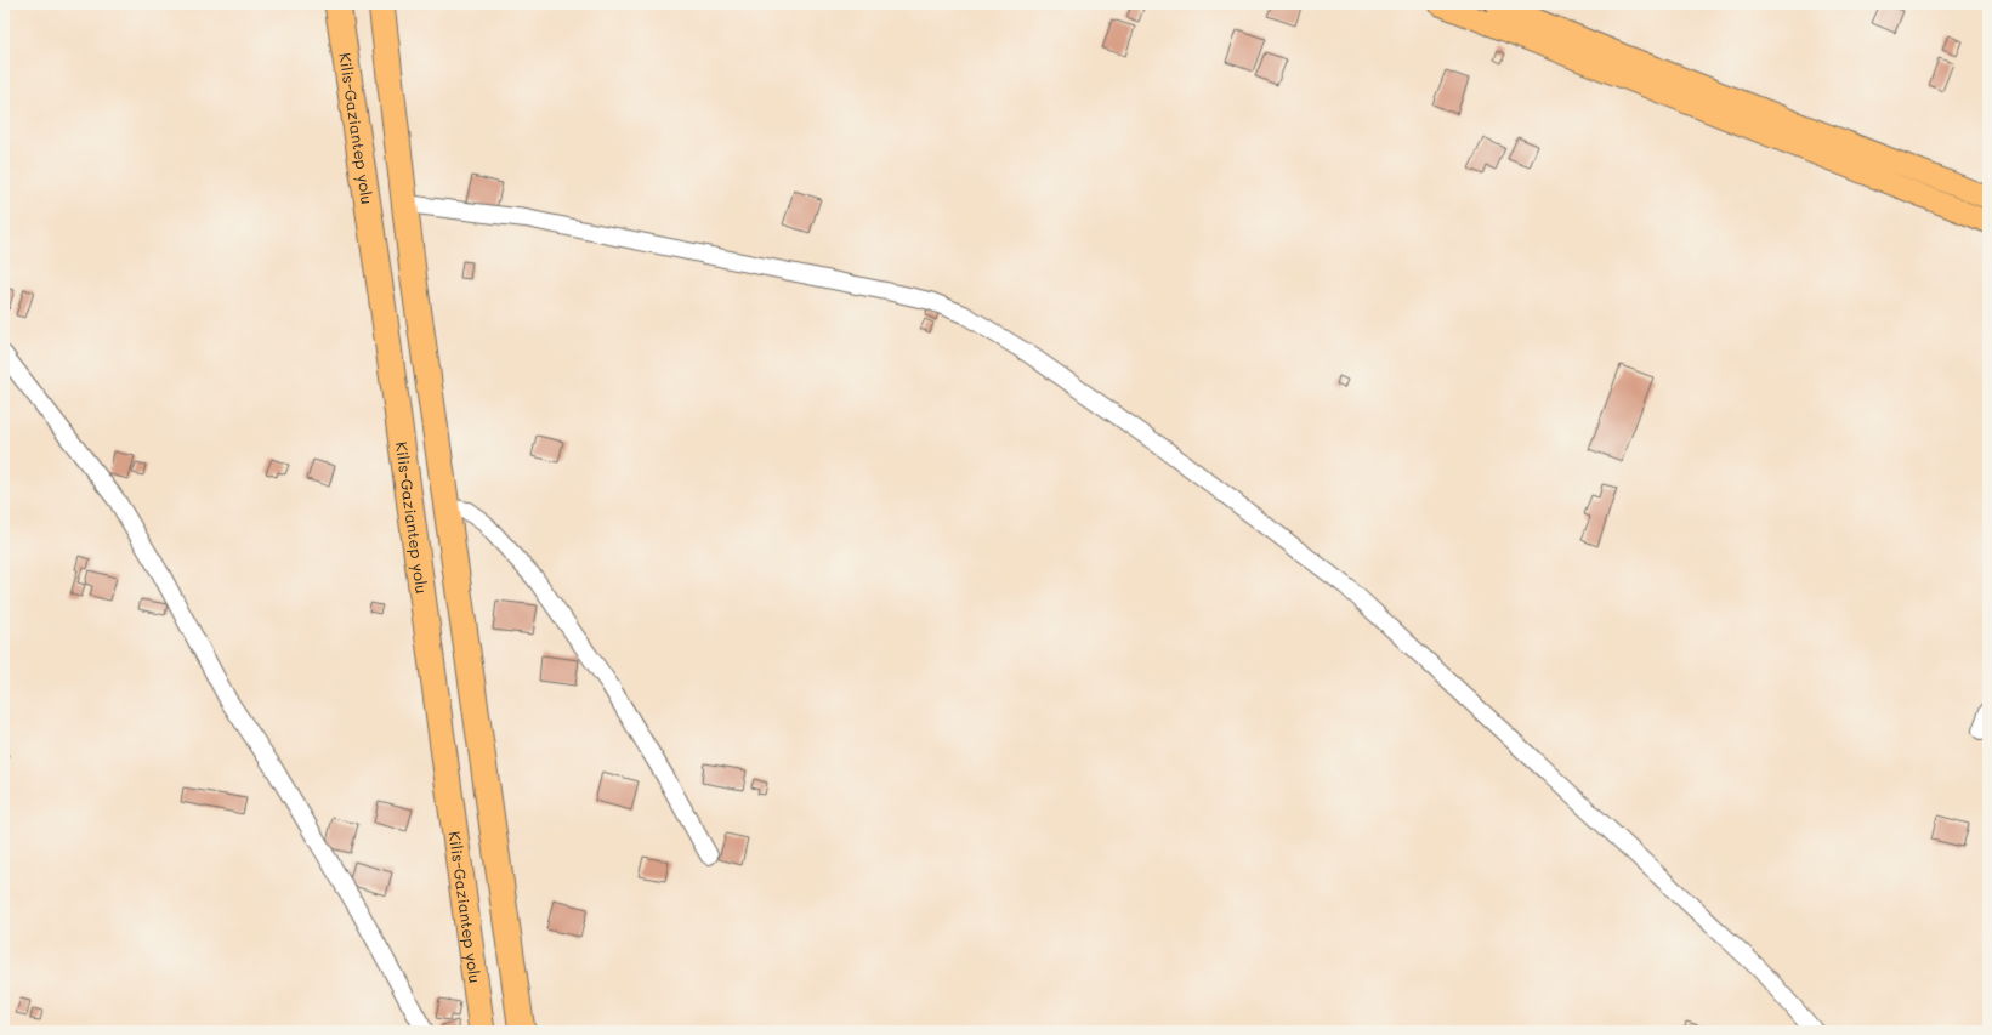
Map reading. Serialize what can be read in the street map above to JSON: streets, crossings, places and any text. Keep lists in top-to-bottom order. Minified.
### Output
{"streets":{"highway":["Kilis-Gaziantep yolu"]}}
